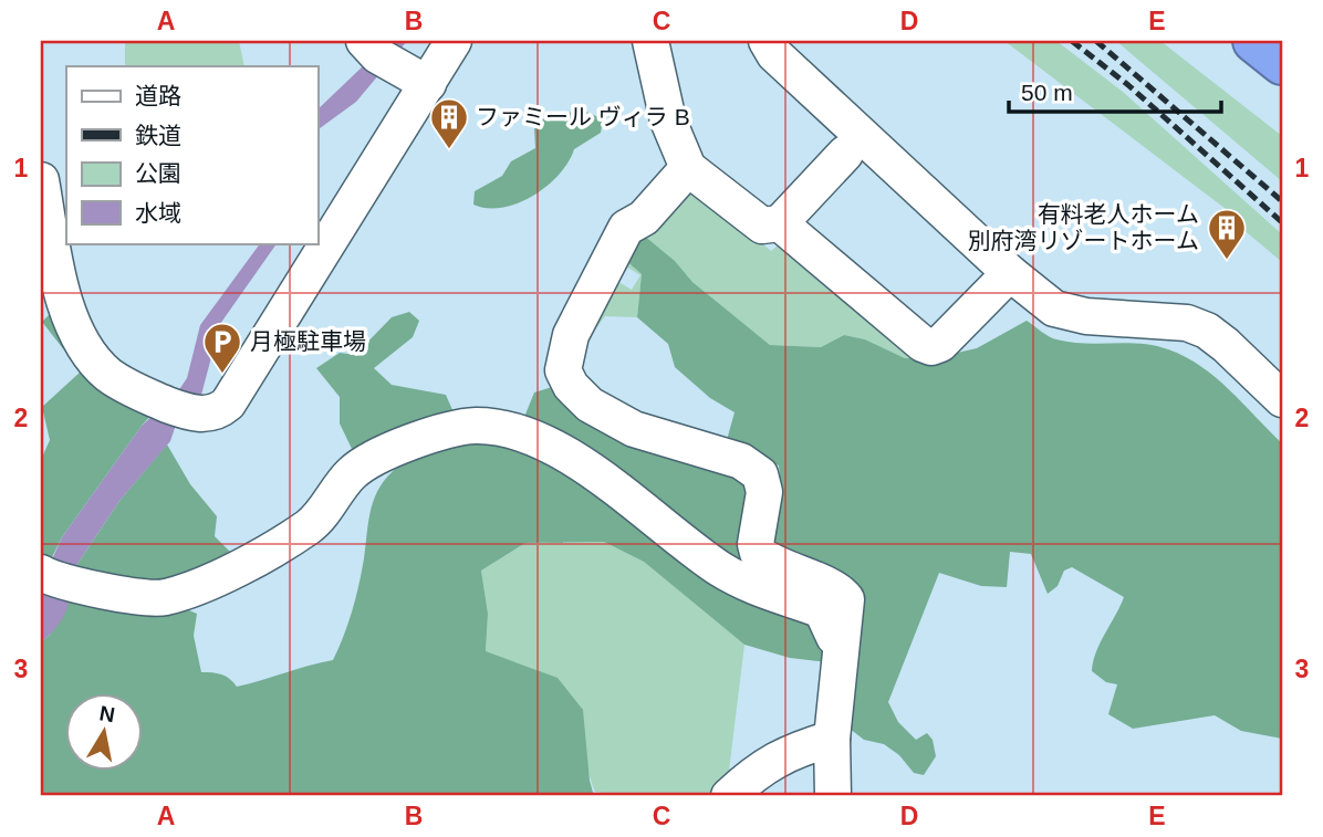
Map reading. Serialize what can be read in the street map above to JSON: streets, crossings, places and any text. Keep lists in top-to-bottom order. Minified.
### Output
{"places":{"building":["ファミール ヴィラ B","有料老人ホーム 別府湾リゾートホーム"],"parking":["月極駐車場"]},"legend":["道路","鉄道","公園","水域"],"scale_bar":"50 m","north":"top","grid":{"columns":["A","B","C","D","E"],"rows":["1","2","3"]}}
